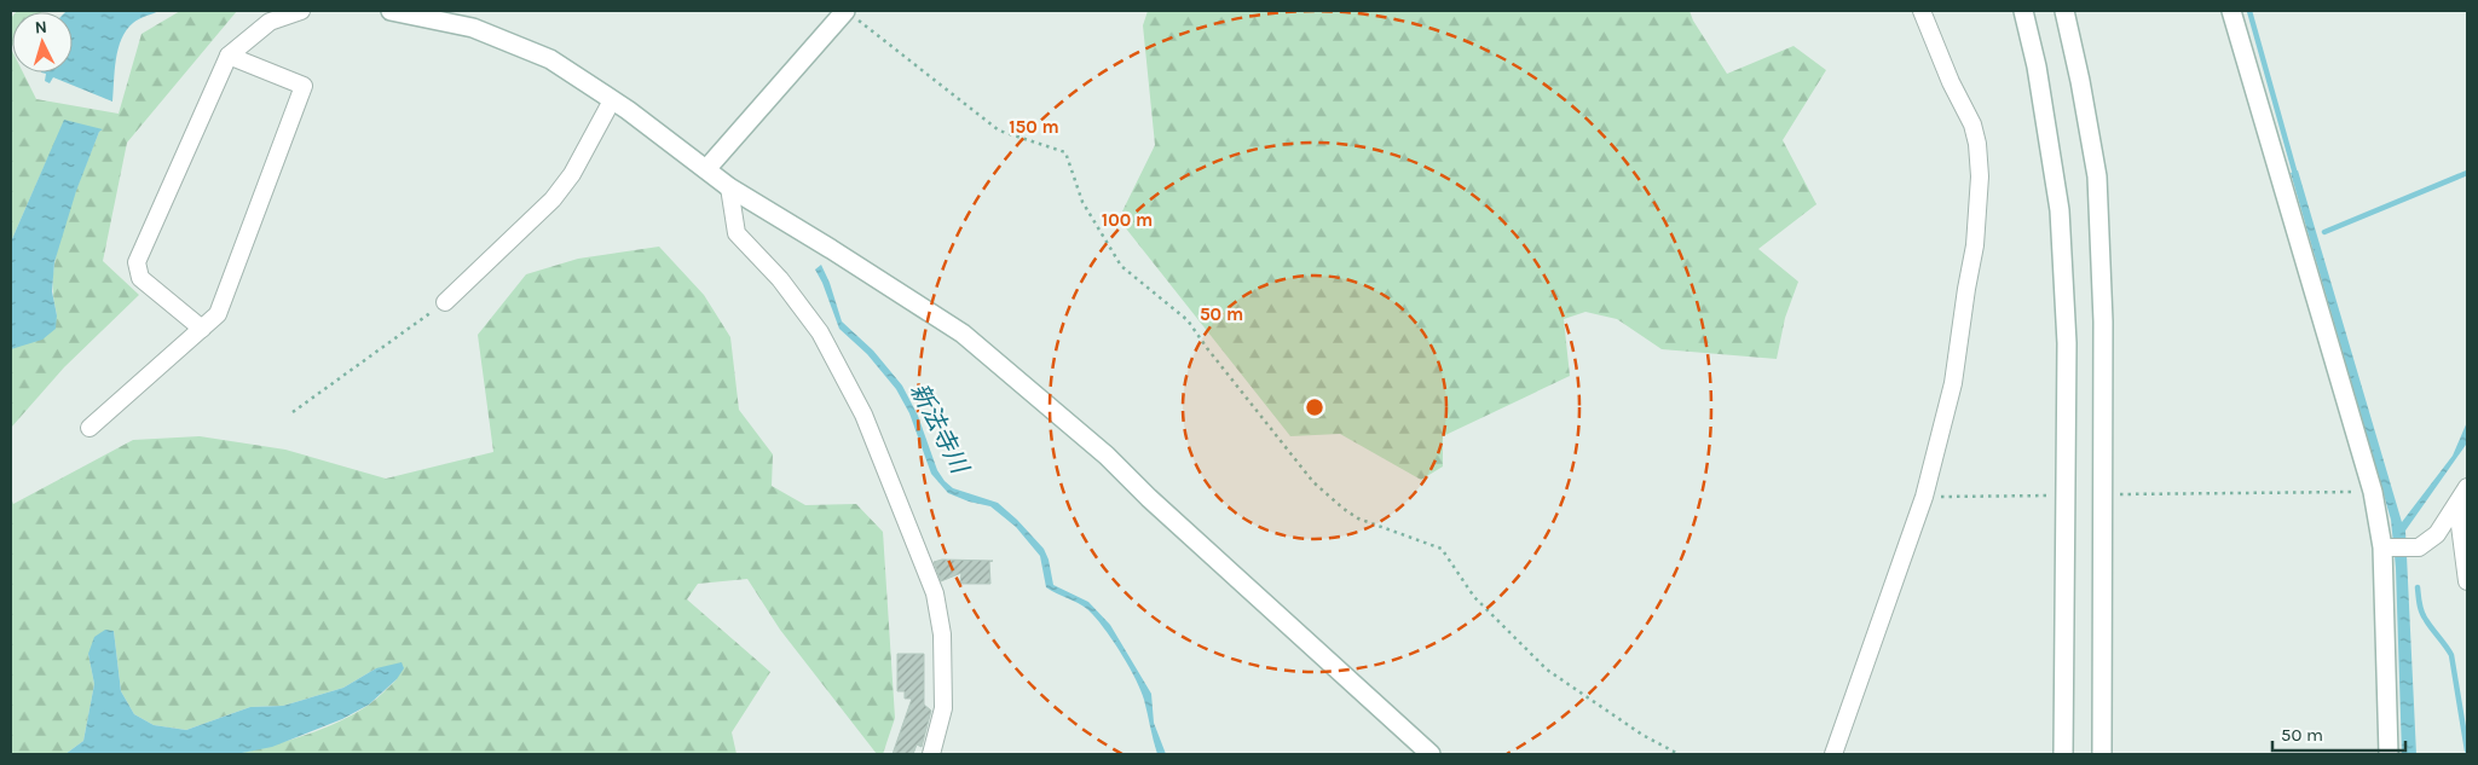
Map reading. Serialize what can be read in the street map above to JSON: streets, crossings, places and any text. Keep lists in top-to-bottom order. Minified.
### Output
{"water":["新法寺川"],"scale_bar":"50 m","north":"top","rings":["150 m","100 m","50 m"]}
